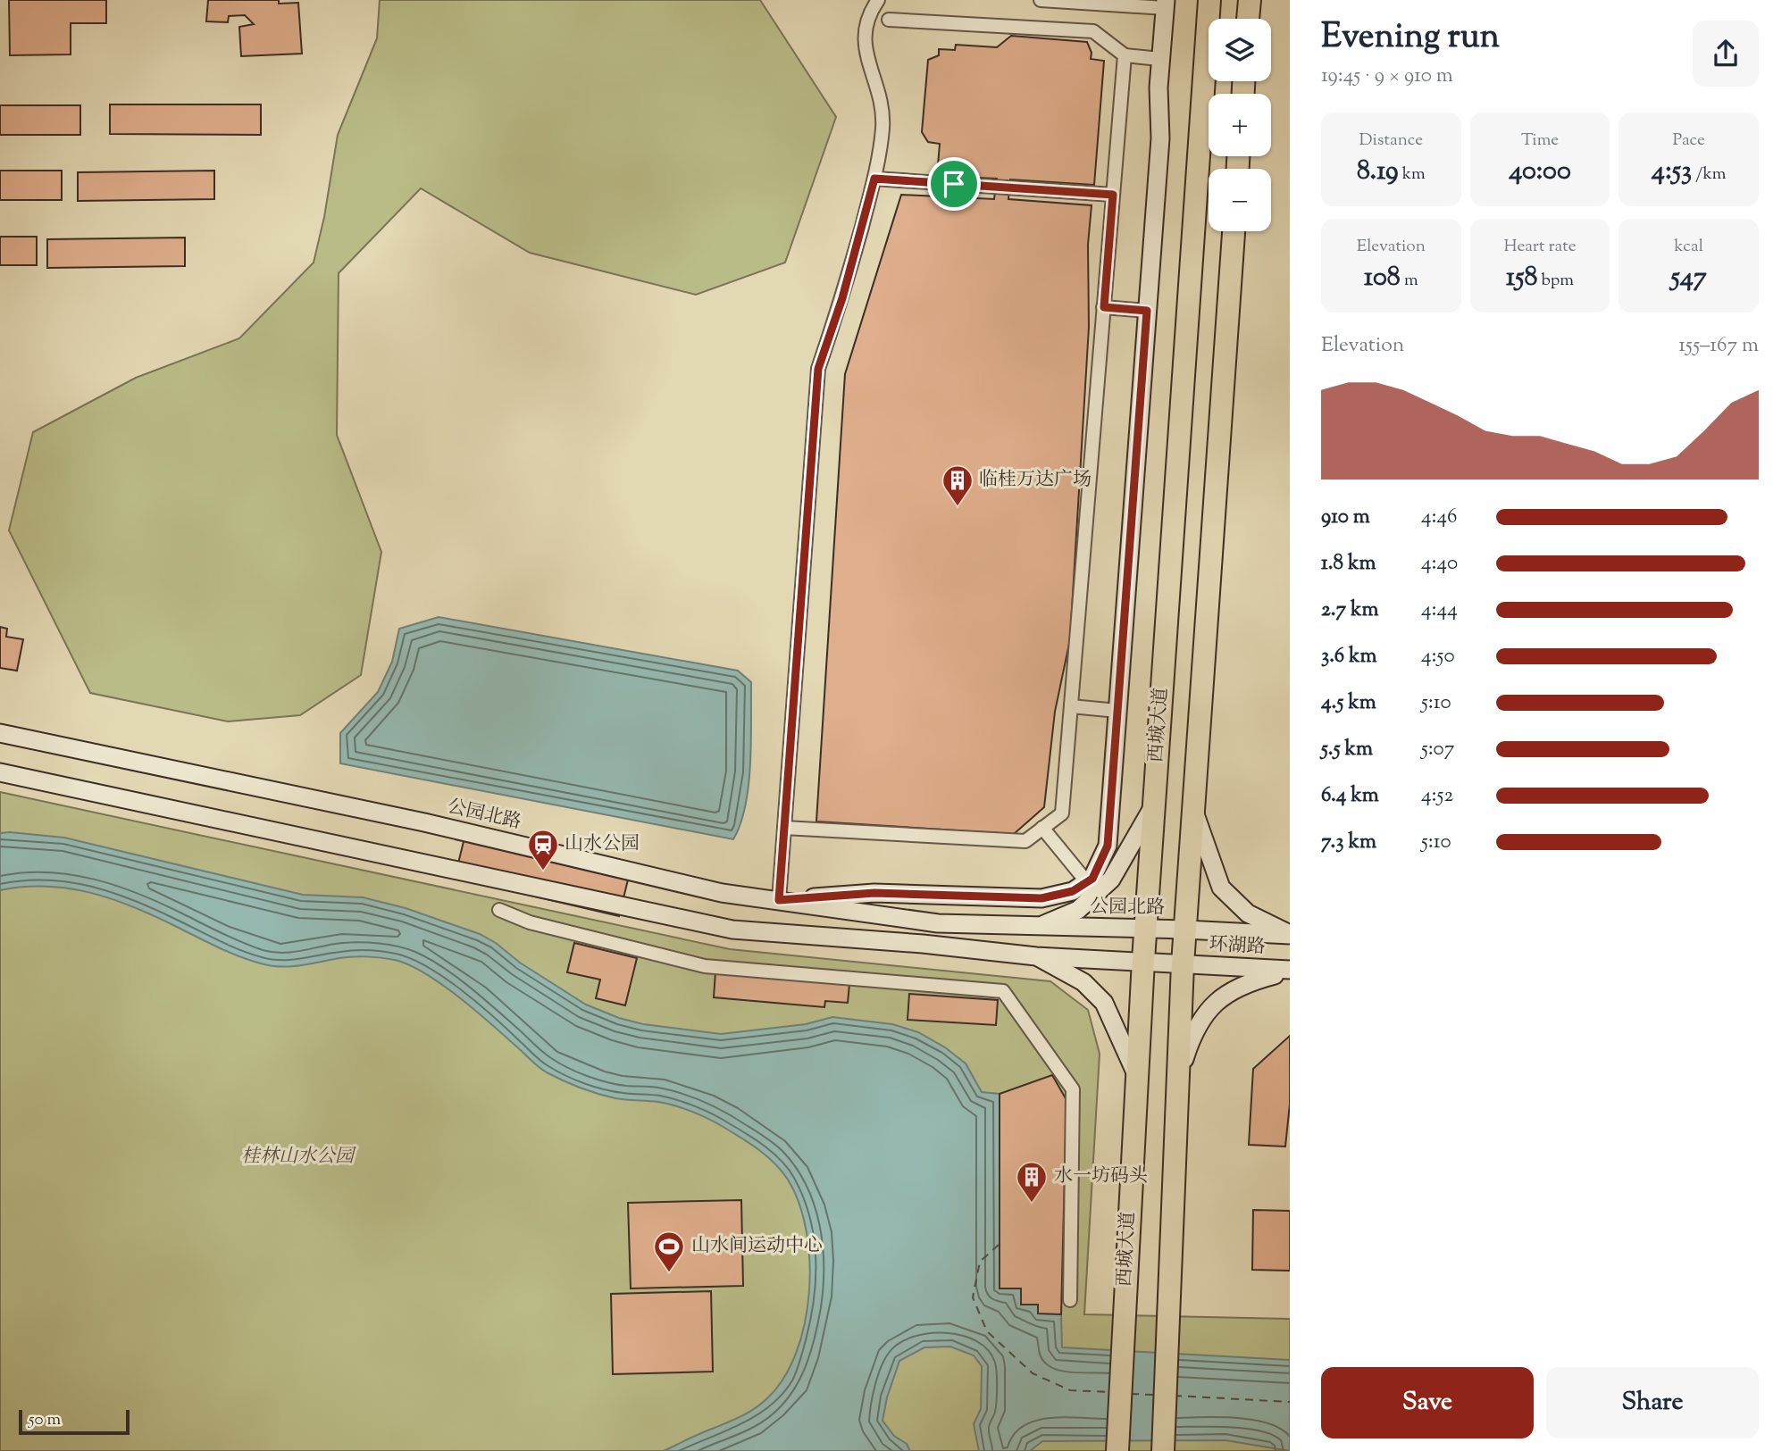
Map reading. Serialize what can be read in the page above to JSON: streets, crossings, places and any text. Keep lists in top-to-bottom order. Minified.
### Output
{"streets":{"highway":["西城大道"],"main road":["公园北路","环湖路"]},"crossings":[["西城大道","公园北路"],["公园北路","环湖路"]],"parks":["桂林山水公园"],"places":{"building":["临桂万达广场","水一坊码头"],"station":["山水公园"],"sports":["山水间运动中心"]},"scale_bar":"50 m","page":{"heading":["Evening run","19:45 · 9 × 910 m"],"map_buttons":["+","−"],"stats":[["Distance","8.19 km"],["Time","40:00"],["Pace","4:53 /km"],["Elevation","108 m"],["Heart rate","158 bpm"],["kcal","547"]],"chart":["Elevation","155–167 m"],"list":[{"name":"910 m","note":"4:46"},{"name":"1.8 km","note":"4:40"},{"name":"2.7 km","note":"4:44"},{"name":"3.6 km","note":"4:50"},{"name":"4.5 km","note":"5:10"},{"name":"5.5 km","note":"5:07"},{"name":"6.4 km","note":"4:52"},{"name":"7.3 km","note":"5:10"}],"buttons":["Save","Share"],"scale":"50 m"}}
